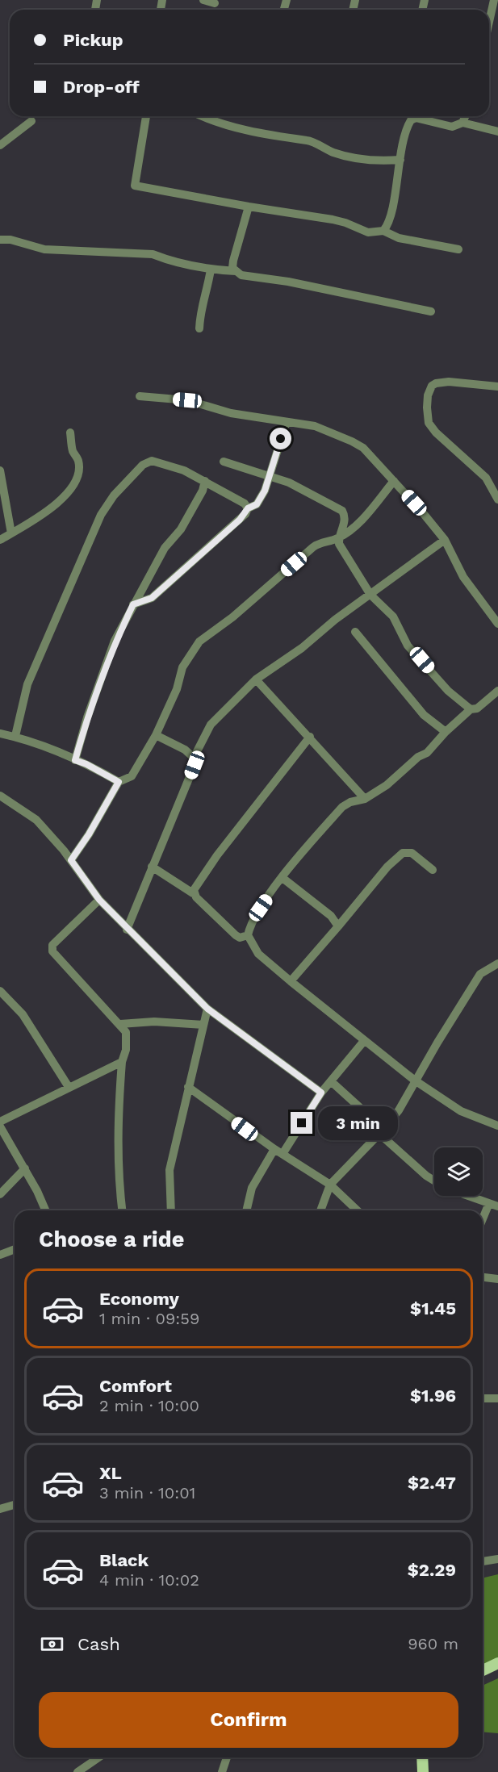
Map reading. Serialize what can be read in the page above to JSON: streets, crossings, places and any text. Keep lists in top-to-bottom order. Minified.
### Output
{"page":{"banner":["Pickup","Drop-off"],"bubble":"3 min","heading":"Choose a ride","list":[{"name":"Economy","note":"1 min · 09:59","value":"$1.45"},{"name":"Comfort","note":"2 min · 10:00","value":"$1.96"},{"name":"XL","note":"3 min · 10:01","value":"$2.47"},{"name":"Black","note":"4 min · 10:02","value":"$2.29"}],"pay":["Cash","960 m"],"buttons":"Confirm"}}
